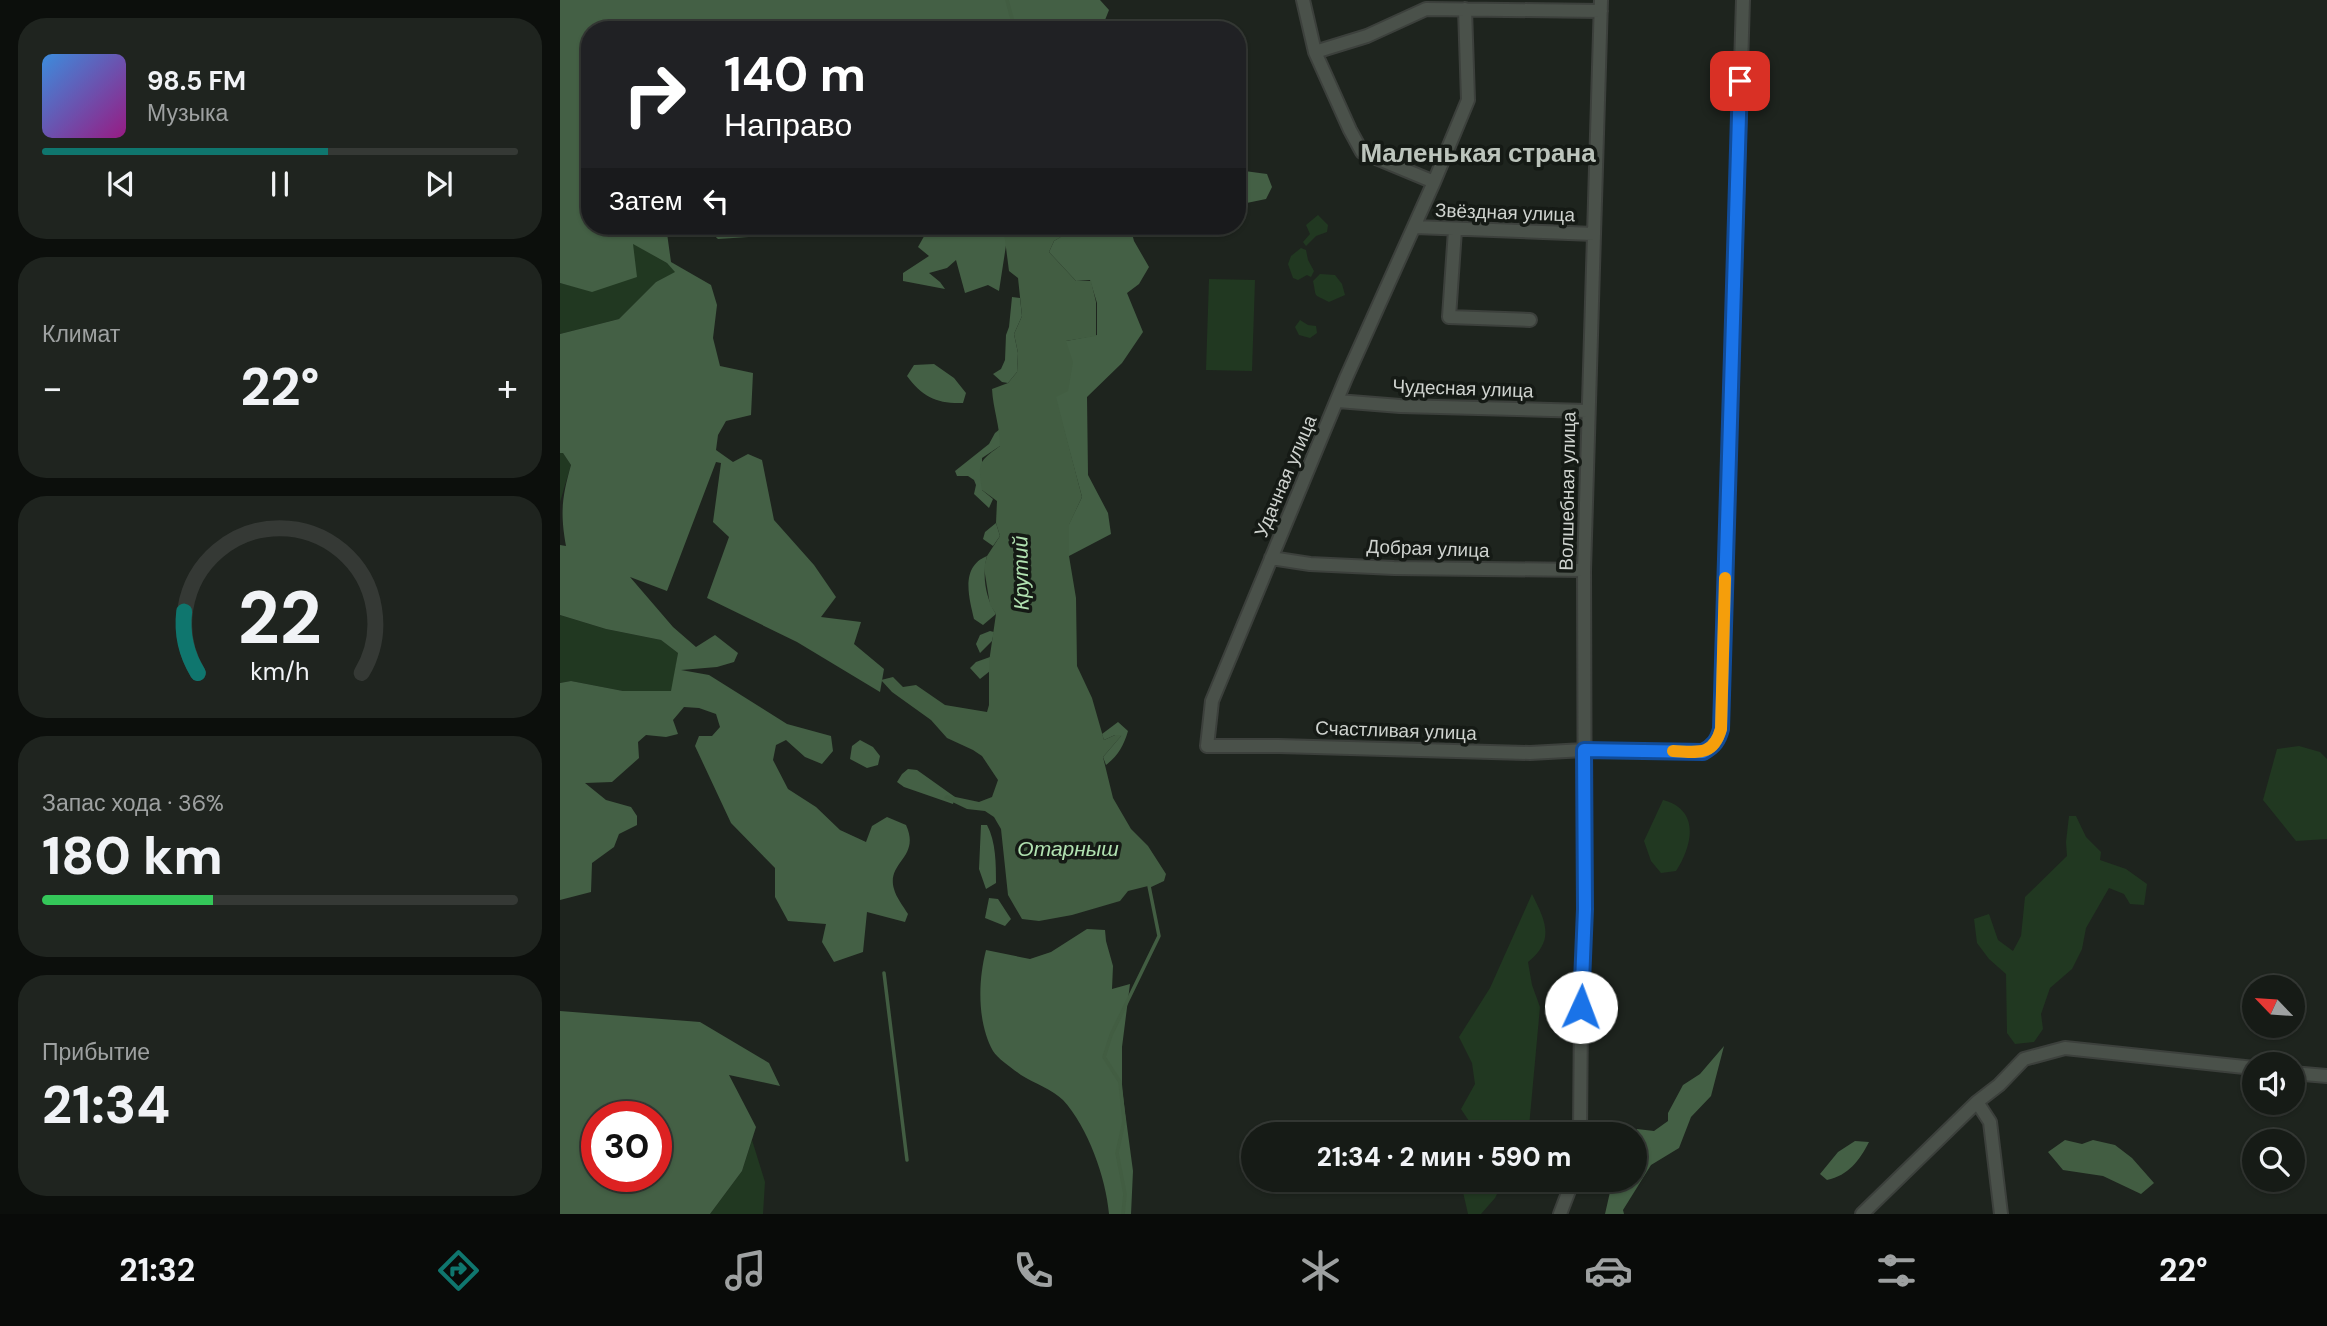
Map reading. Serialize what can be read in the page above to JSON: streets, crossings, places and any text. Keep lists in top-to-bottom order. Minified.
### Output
{"streets":{"street":["Звёздная улица","Чудесная улица","Удачная улица","Волшебная улица","Добрая улица","Счастливая улица"]},"crossings":[["Звёздная улица","Удачная улица"],["Звёздная улица","Волшебная улица"],["Чудесная улица","Удачная улица"],["Чудесная улица","Волшебная улица"],["Удачная улица","Добрая улица"],["Удачная улица","Счастливая улица"],["Волшебная улица","Добрая улица"],["Волшебная улица","Счастливая улица"]],"districts":["Маленькая страна"],"water":["Крутий","Отарныш"],"north":"top left","page":{"turn":["140 m","Направо"],"song":["98.5 FM","Музыка"],"then":"Затем","tile":["Климат",["Запас хода · 36%","180 km"],["Прибытие","21:34"]],"heat":["−","22°","+"],"limit":"30","trip":"21:34 · 2 мин · 590 m","tabs":["21:32","22°"],"gauge":["22","km/h"]}}
